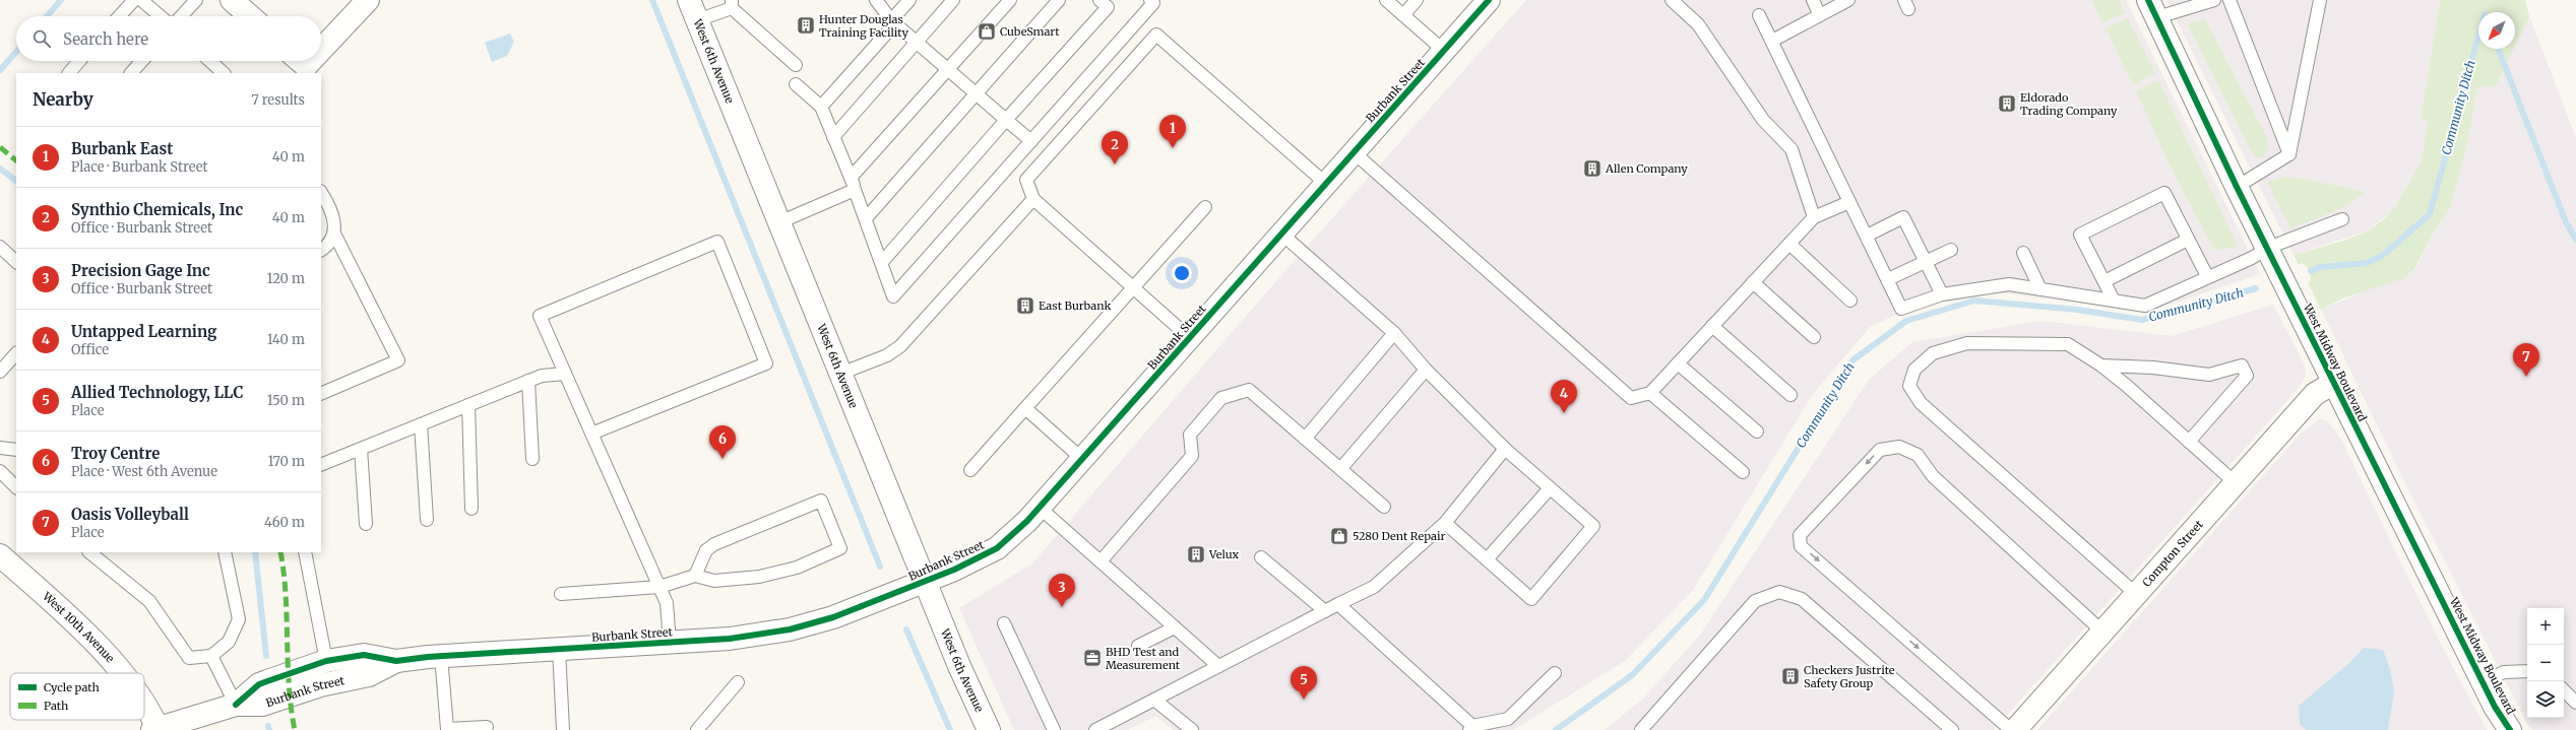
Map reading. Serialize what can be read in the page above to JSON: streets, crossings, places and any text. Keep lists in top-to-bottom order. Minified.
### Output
{"streets":{"street":["West 6th Avenue","Burbank Street","West Midway Boulevard","Compton Street","West 10th Avenue"]},"crossings":[["West 6th Avenue","Burbank Street"],["Burbank Street","West 10th Avenue"],["West Midway Boulevard","Compton Street"]],"water":["Community Ditch"],"places":{"building":["Hunter Douglas Training Facility","Eldorado Trading Company","Allen Company","East Burbank","Velux","Checkers Justrite Safety Group"],"shop":["CubeSmart","5280 Dent Repair"],"office":["BHD Test and Measurement"]},"legend":["Cycle path","Path"],"north":"bottom left","page":{"search":"Search here","heading":["Nearby","7 results"],"pins":["1","2","7","4","6","3","5"],"list":[{"mark":"1","name":"Burbank East","note":"Place · Burbank Street","value":"40 m"},{"mark":"2","name":"Synthio Chemicals, Inc","note":"Office · Burbank Street","value":"40 m"},{"mark":"3","name":"Precision Gage Inc","note":"Office · Burbank Street","value":"120 m"},{"mark":"4","name":"Untapped Learning","note":"Office","value":"140 m"},{"mark":"5","name":"Allied Technology, LLC","note":"Place","value":"150 m"},{"mark":"6","name":"Troy Centre","note":"Place · West 6th Avenue","value":"170 m"},{"mark":"7","name":"Oasis Volleyball","note":"Place","value":"460 m"}],"map_buttons":["+","−"]}}
